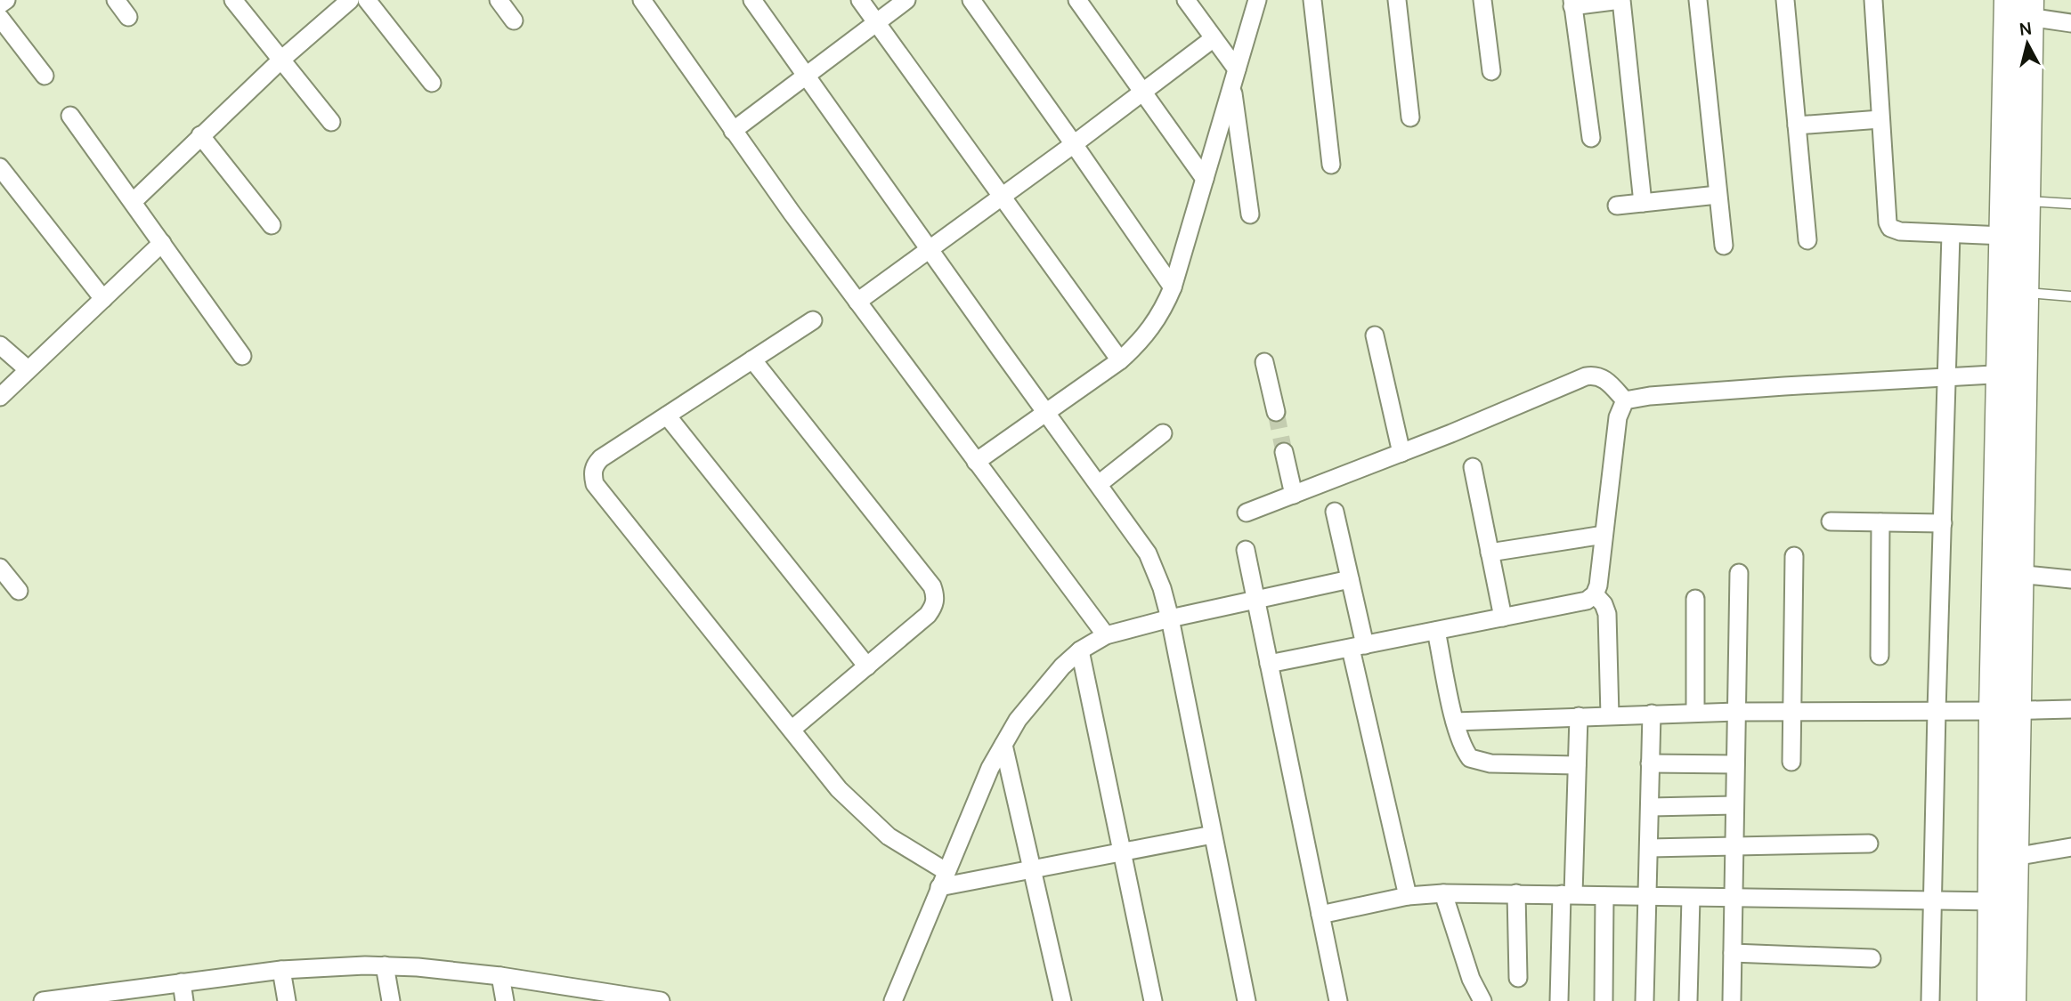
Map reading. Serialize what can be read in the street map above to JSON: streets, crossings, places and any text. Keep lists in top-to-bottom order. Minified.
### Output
{"north":"top"}
